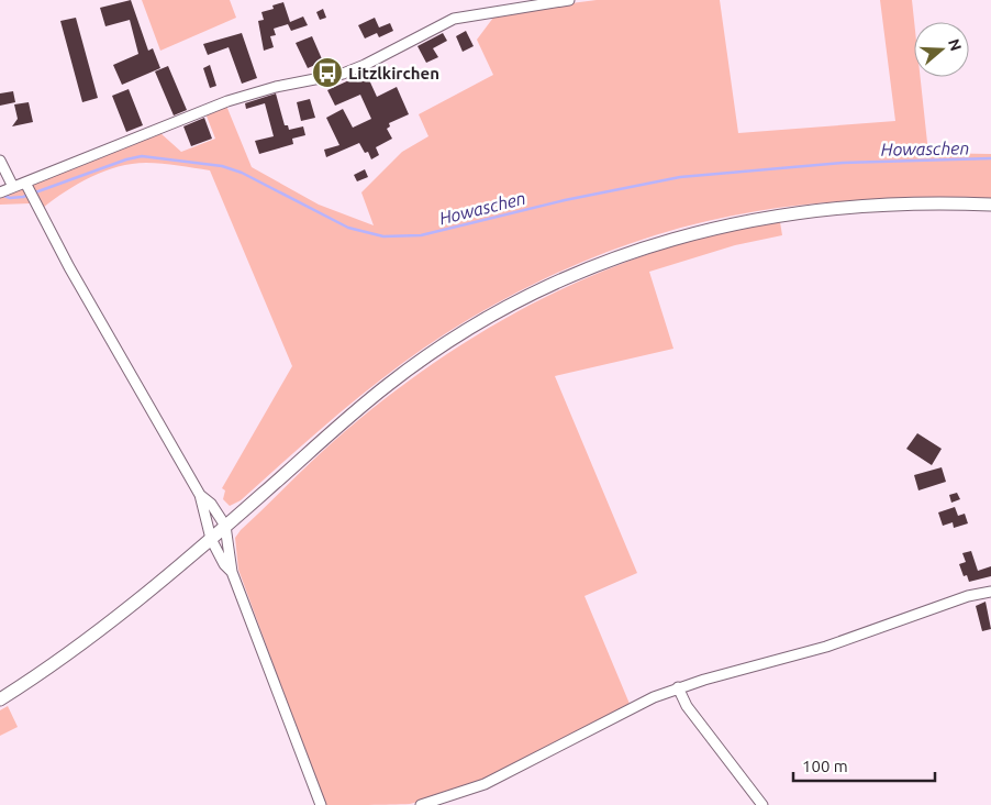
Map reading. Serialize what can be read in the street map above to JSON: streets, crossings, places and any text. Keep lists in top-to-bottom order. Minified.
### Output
{"water":["Howaschen"],"places":{"bus stop":["Litzlkirchen"]},"scale_bar":"100 m","north":"right"}
